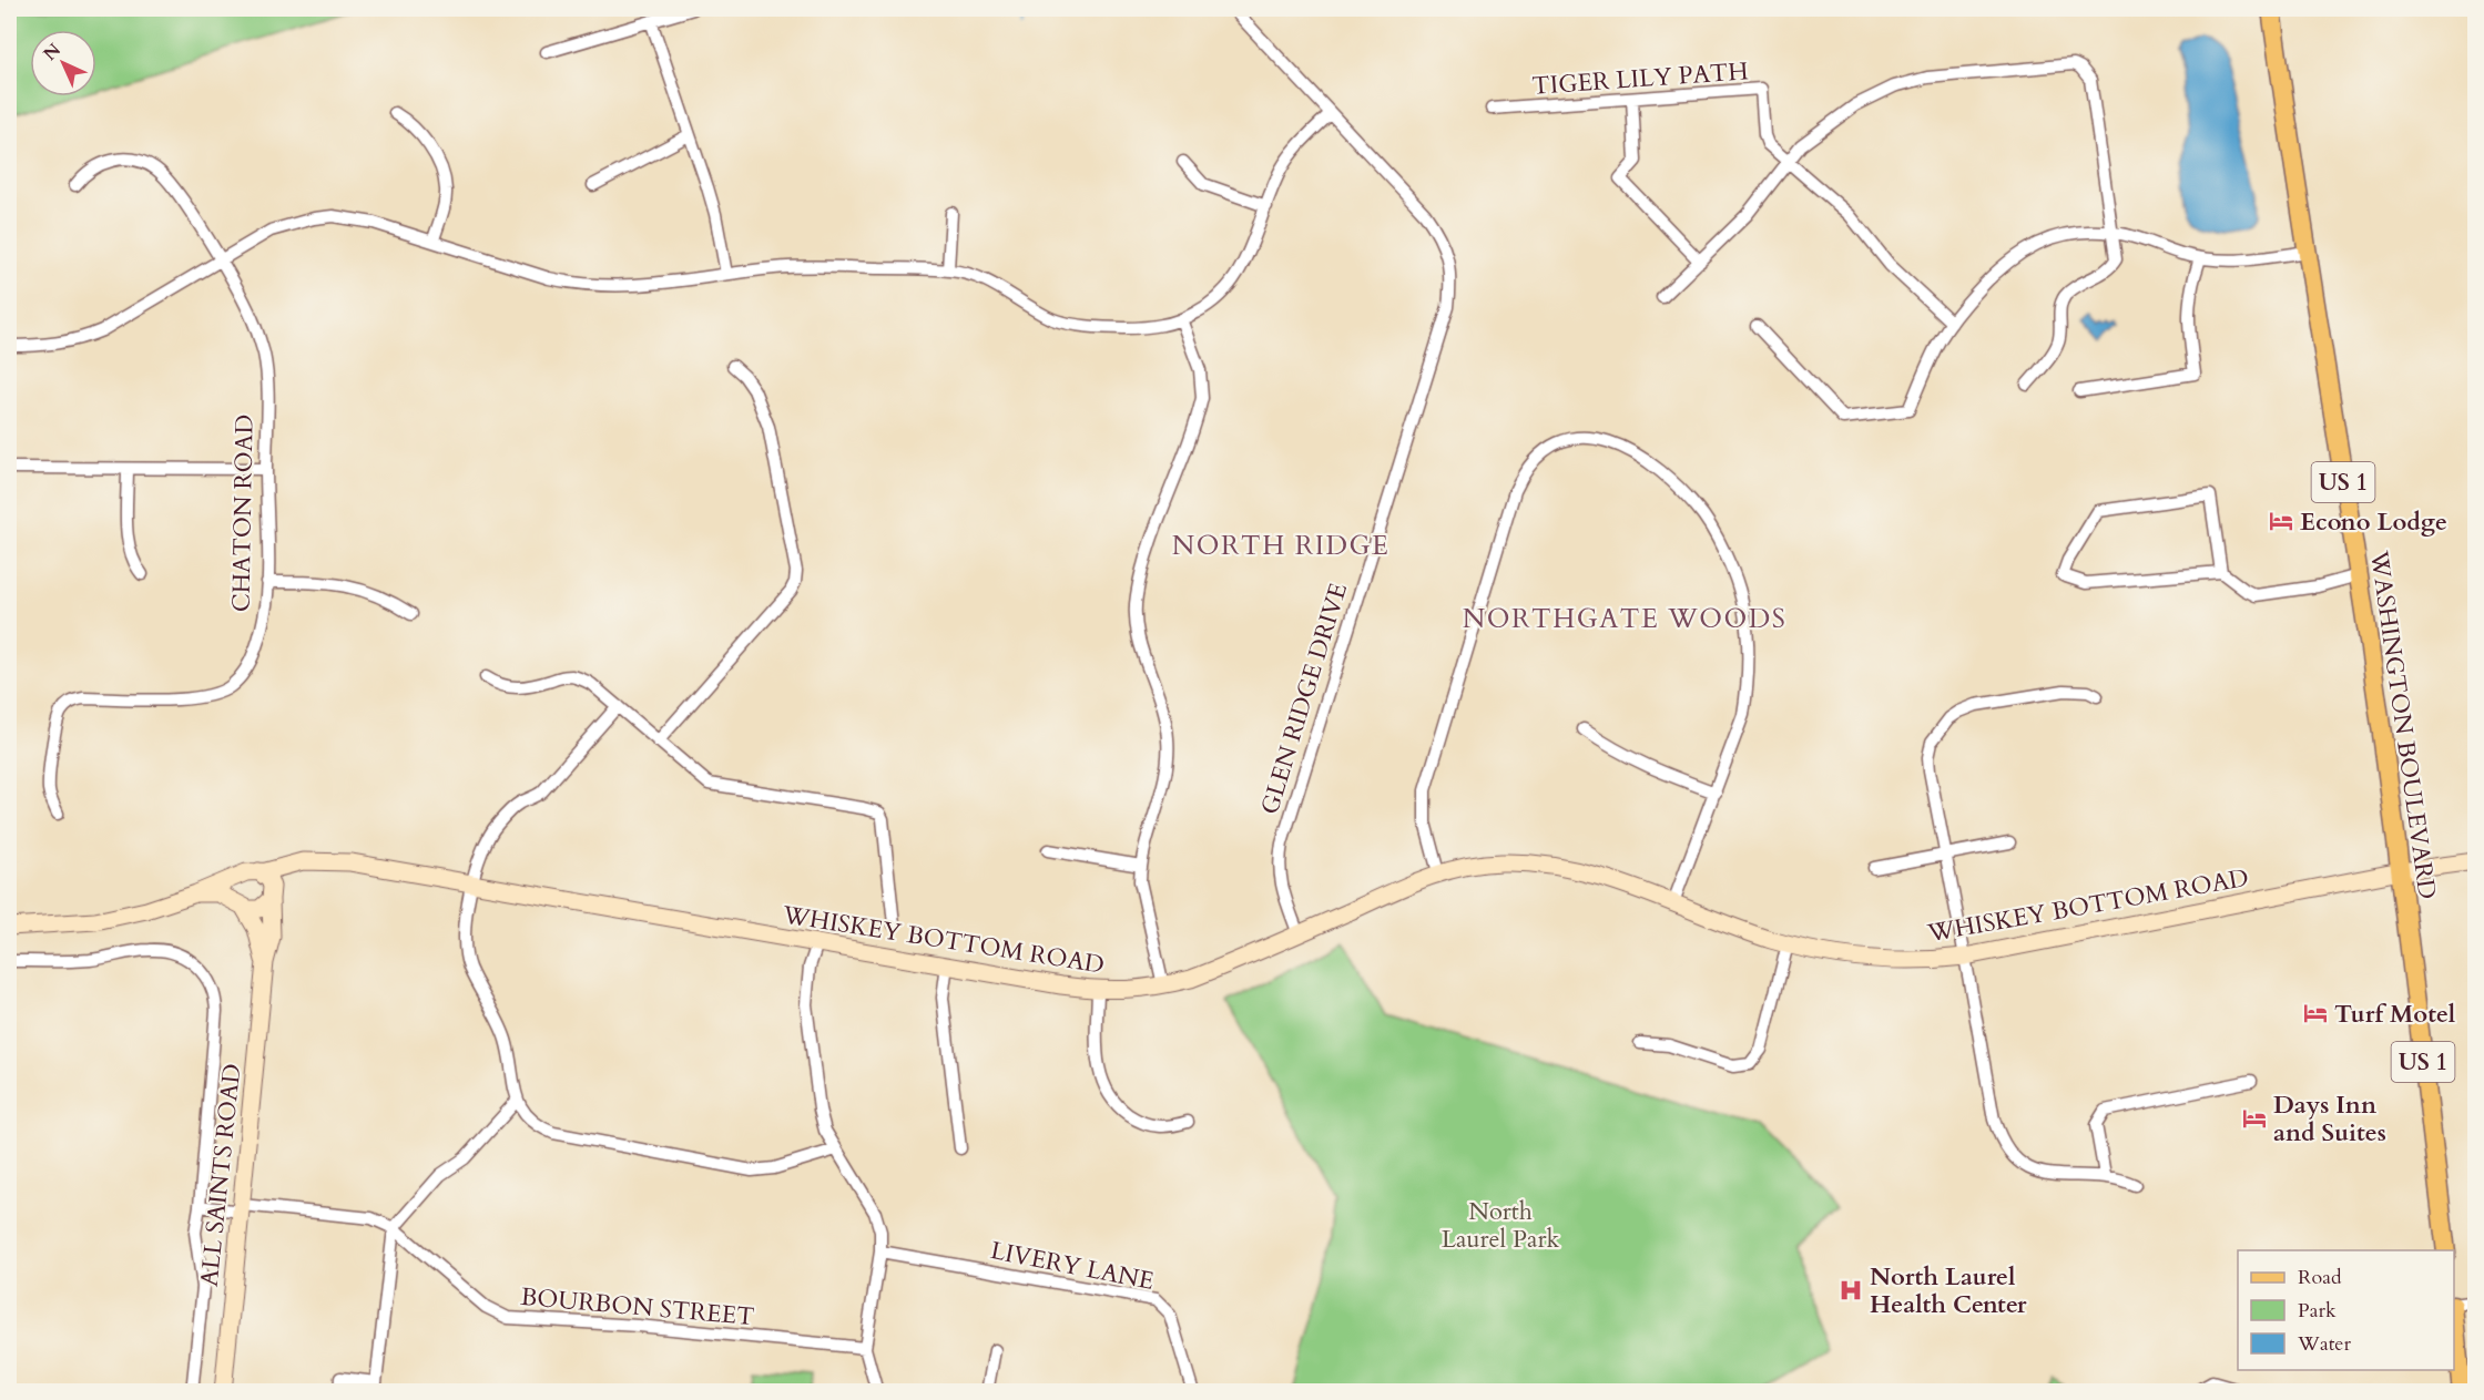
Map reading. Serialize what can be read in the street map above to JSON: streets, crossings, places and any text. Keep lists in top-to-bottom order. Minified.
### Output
{"streets":{"main road":["US 1","WASHINGTON BOULEVARD"],"street":["TIGER LILY PATH","CHATON ROAD","GLEN RIDGE DRIVE","WHISKEY BOTTOM ROAD","ALL SAINTS ROAD","LIVERY LANE","BOURBON STREET"]},"crossings":[["GLEN RIDGE DRIVE","WHISKEY BOTTOM ROAD"],["WASHINGTON BOULEVARD","WHISKEY BOTTOM ROAD"],["WHISKEY BOTTOM ROAD","ALL SAINTS ROAD"],["ALL SAINTS ROAD","BOURBON STREET"]],"districts":["NORTH RIDGE","NORTHGATE WOODS"],"parks":["North Laurel Park"],"places":{"hotel":["Econo Lodge","Turf Motel","Days Inn and Suites"],"hospital":["North Laurel Health Center"]},"legend":["Road","Park","Water"],"north":"top left"}
